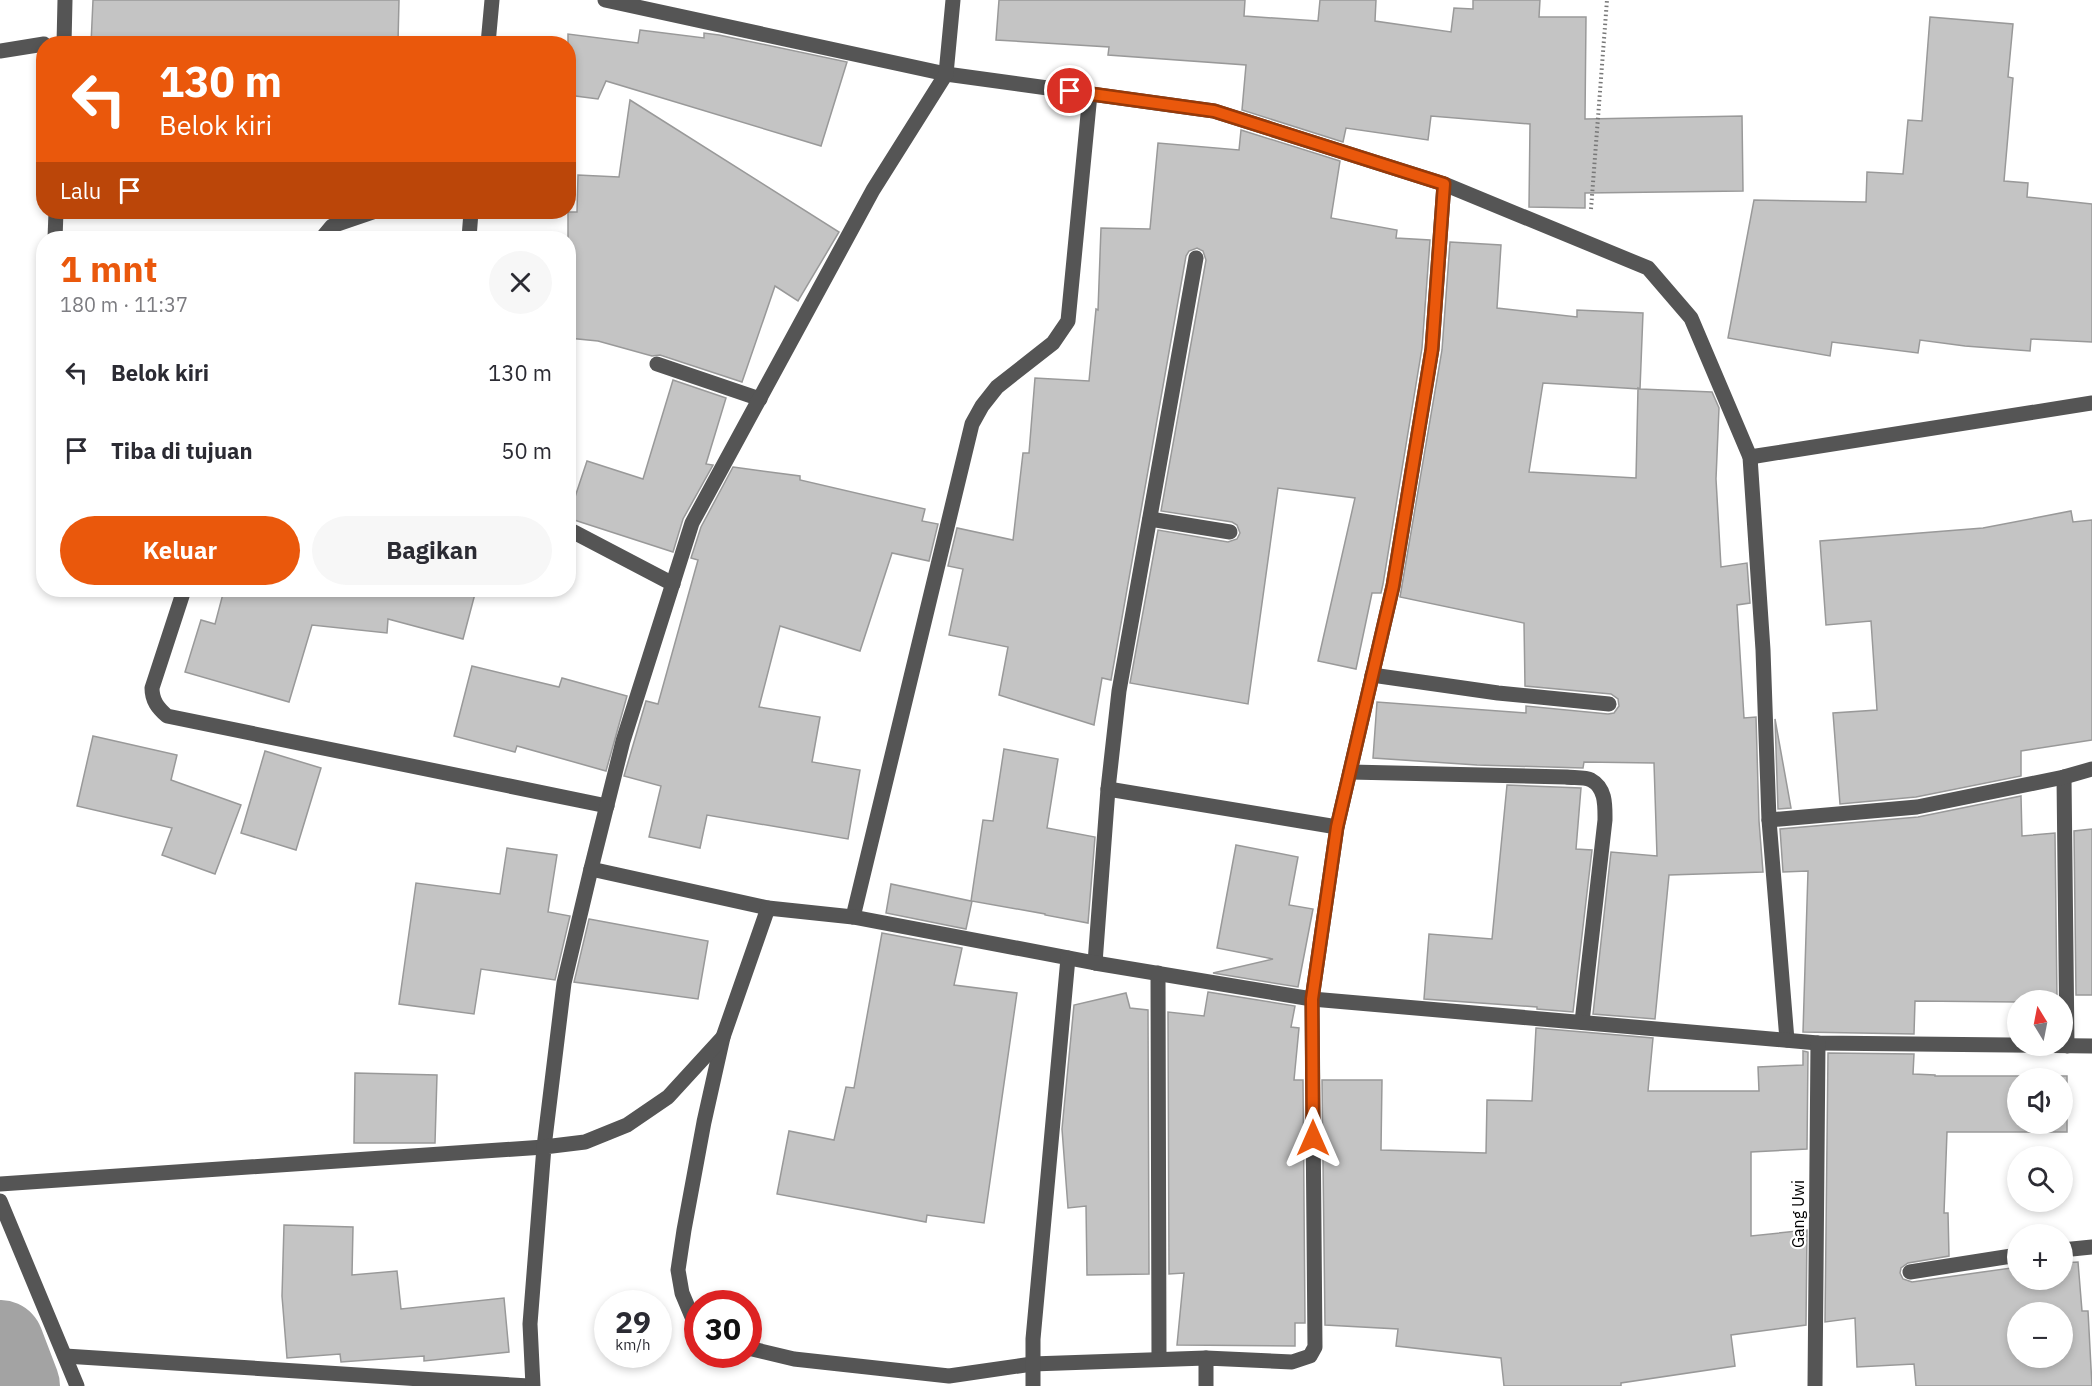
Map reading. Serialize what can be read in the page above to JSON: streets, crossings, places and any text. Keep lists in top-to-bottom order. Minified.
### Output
{"streets":{"street":["Gang Uwi"]},"north":"top","page":{"turn":["130 m","Belok kiri"],"then":"Lalu","heading":["1 mnt","180 m · 11:37"],"list":[{"name":"Belok kiri","value":"130 m"},{"name":"Tiba di tujuan","value":"50 m"}],"buttons":["Keluar","Bagikan"],"map_buttons":["+","−"],"speed":"29 km/h","limit":"30"}}
